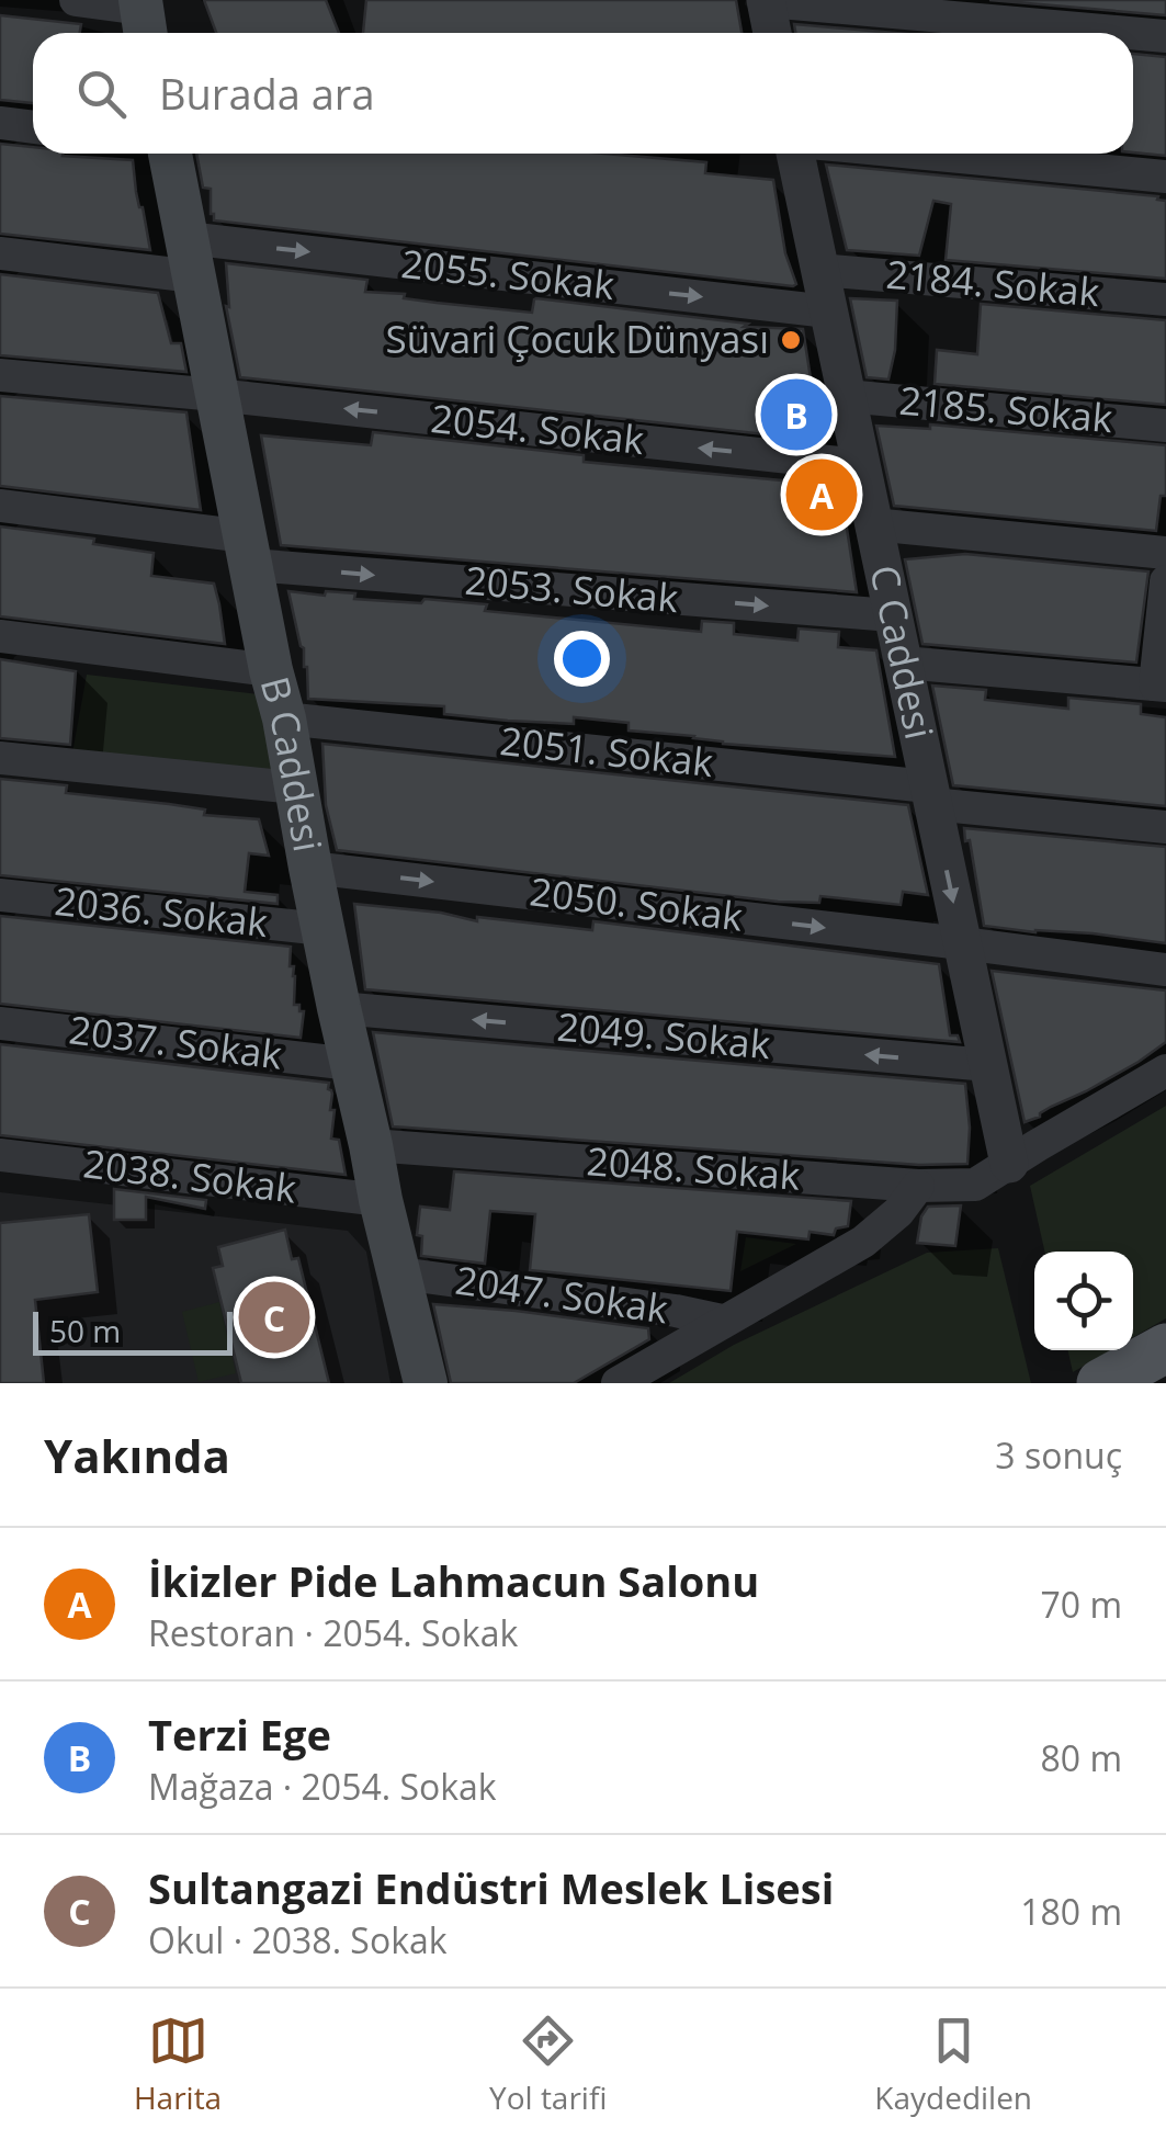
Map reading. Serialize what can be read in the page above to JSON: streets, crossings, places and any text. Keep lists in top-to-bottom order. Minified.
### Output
{"streets":{"main road":["B Caddesi"],"street":["2055. Sokak","2184. Sokak","2185. Sokak","2054. Sokak","2053. Sokak","C Caddesi","2051. Sokak","2050. Sokak","2036. Sokak","2049. Sokak","2037. Sokak","2048. Sokak","2038. Sokak","2047. Sokak"]},"crossings":[["2055. Sokak","C Caddesi"],["2055. Sokak","B Caddesi"],["2184. Sokak","C Caddesi"],["2185. Sokak","C Caddesi"],["2054. Sokak","C Caddesi"],["2054. Sokak","B Caddesi"],["2053. Sokak","C Caddesi"],["2053. Sokak","B Caddesi"],["C Caddesi","2051. Sokak"],["C Caddesi","2050. Sokak"],["C Caddesi","2049. Sokak"],["C Caddesi","2048. Sokak"],["2051. Sokak","B Caddesi"],["B Caddesi","2050. Sokak"],["B Caddesi","2036. Sokak"],["B Caddesi","2049. Sokak"],["B Caddesi","2037. Sokak"],["B Caddesi","2048. Sokak"],["B Caddesi","2038. Sokak"],["B Caddesi","2047. Sokak"]],"one_way":["2055. Sokak","2054. Sokak","2053. Sokak","2050. Sokak","2049. Sokak"],"places":["Süvari Çocuk Dünyası"],"scale_bar":"50 m","page":{"search":"Burada ara","pins":["B","A","C"],"scale":"50 m","heading":["Yakında","3 sonuç"],"list":[{"mark":"A","name":"İkizler Pide Lahmacun Salonu","note":"Restoran · 2054. Sokak","value":"70 m"},{"mark":"B","name":"Terzi Ege","note":"Mağaza · 2054. Sokak","value":"80 m"},{"mark":"C","name":"Sultangazi Endüstri Meslek Lisesi","note":"Okul · 2038. Sokak","value":"180 m"}],"nav":["Harita","Yol tarifi","Kaydedilen"]}}
